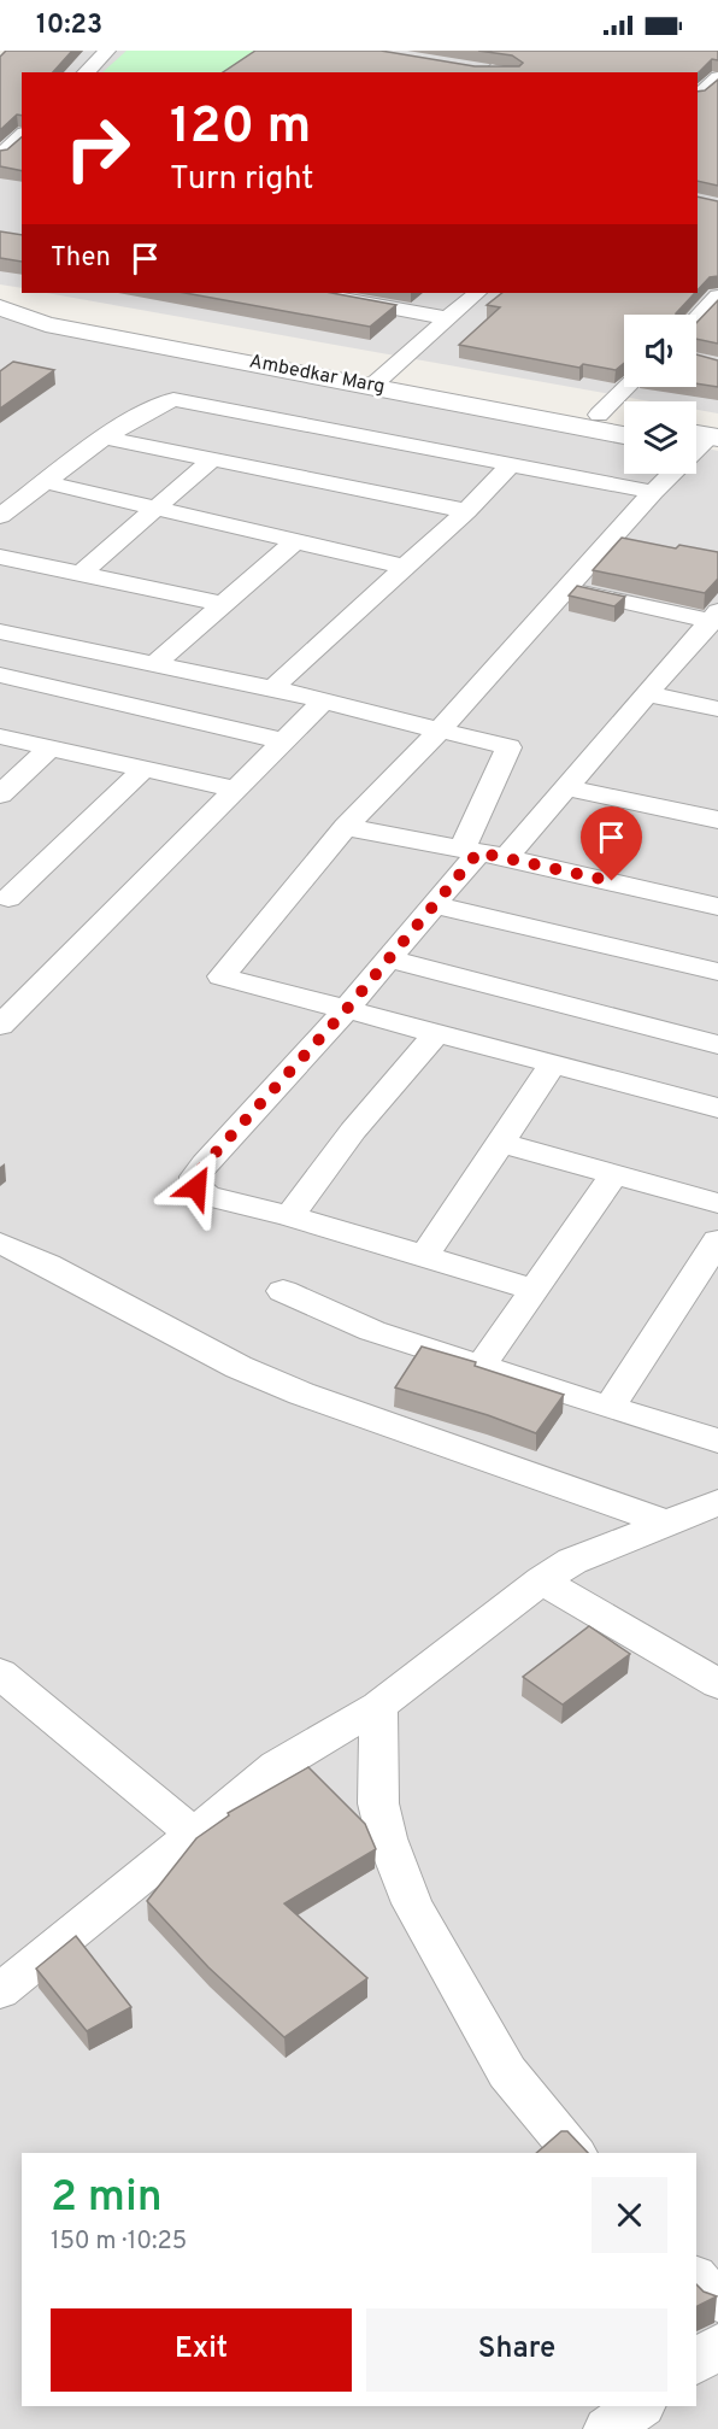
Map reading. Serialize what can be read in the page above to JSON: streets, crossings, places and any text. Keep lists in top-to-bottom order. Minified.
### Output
{"streets":{"street":["Ambedkar Marg"]},"page":{"status":"10:23","turn":["120 m","Turn right"],"then":"Then","heading":["2 min","150 m · 10:25"],"buttons":["Exit","Share"]}}
